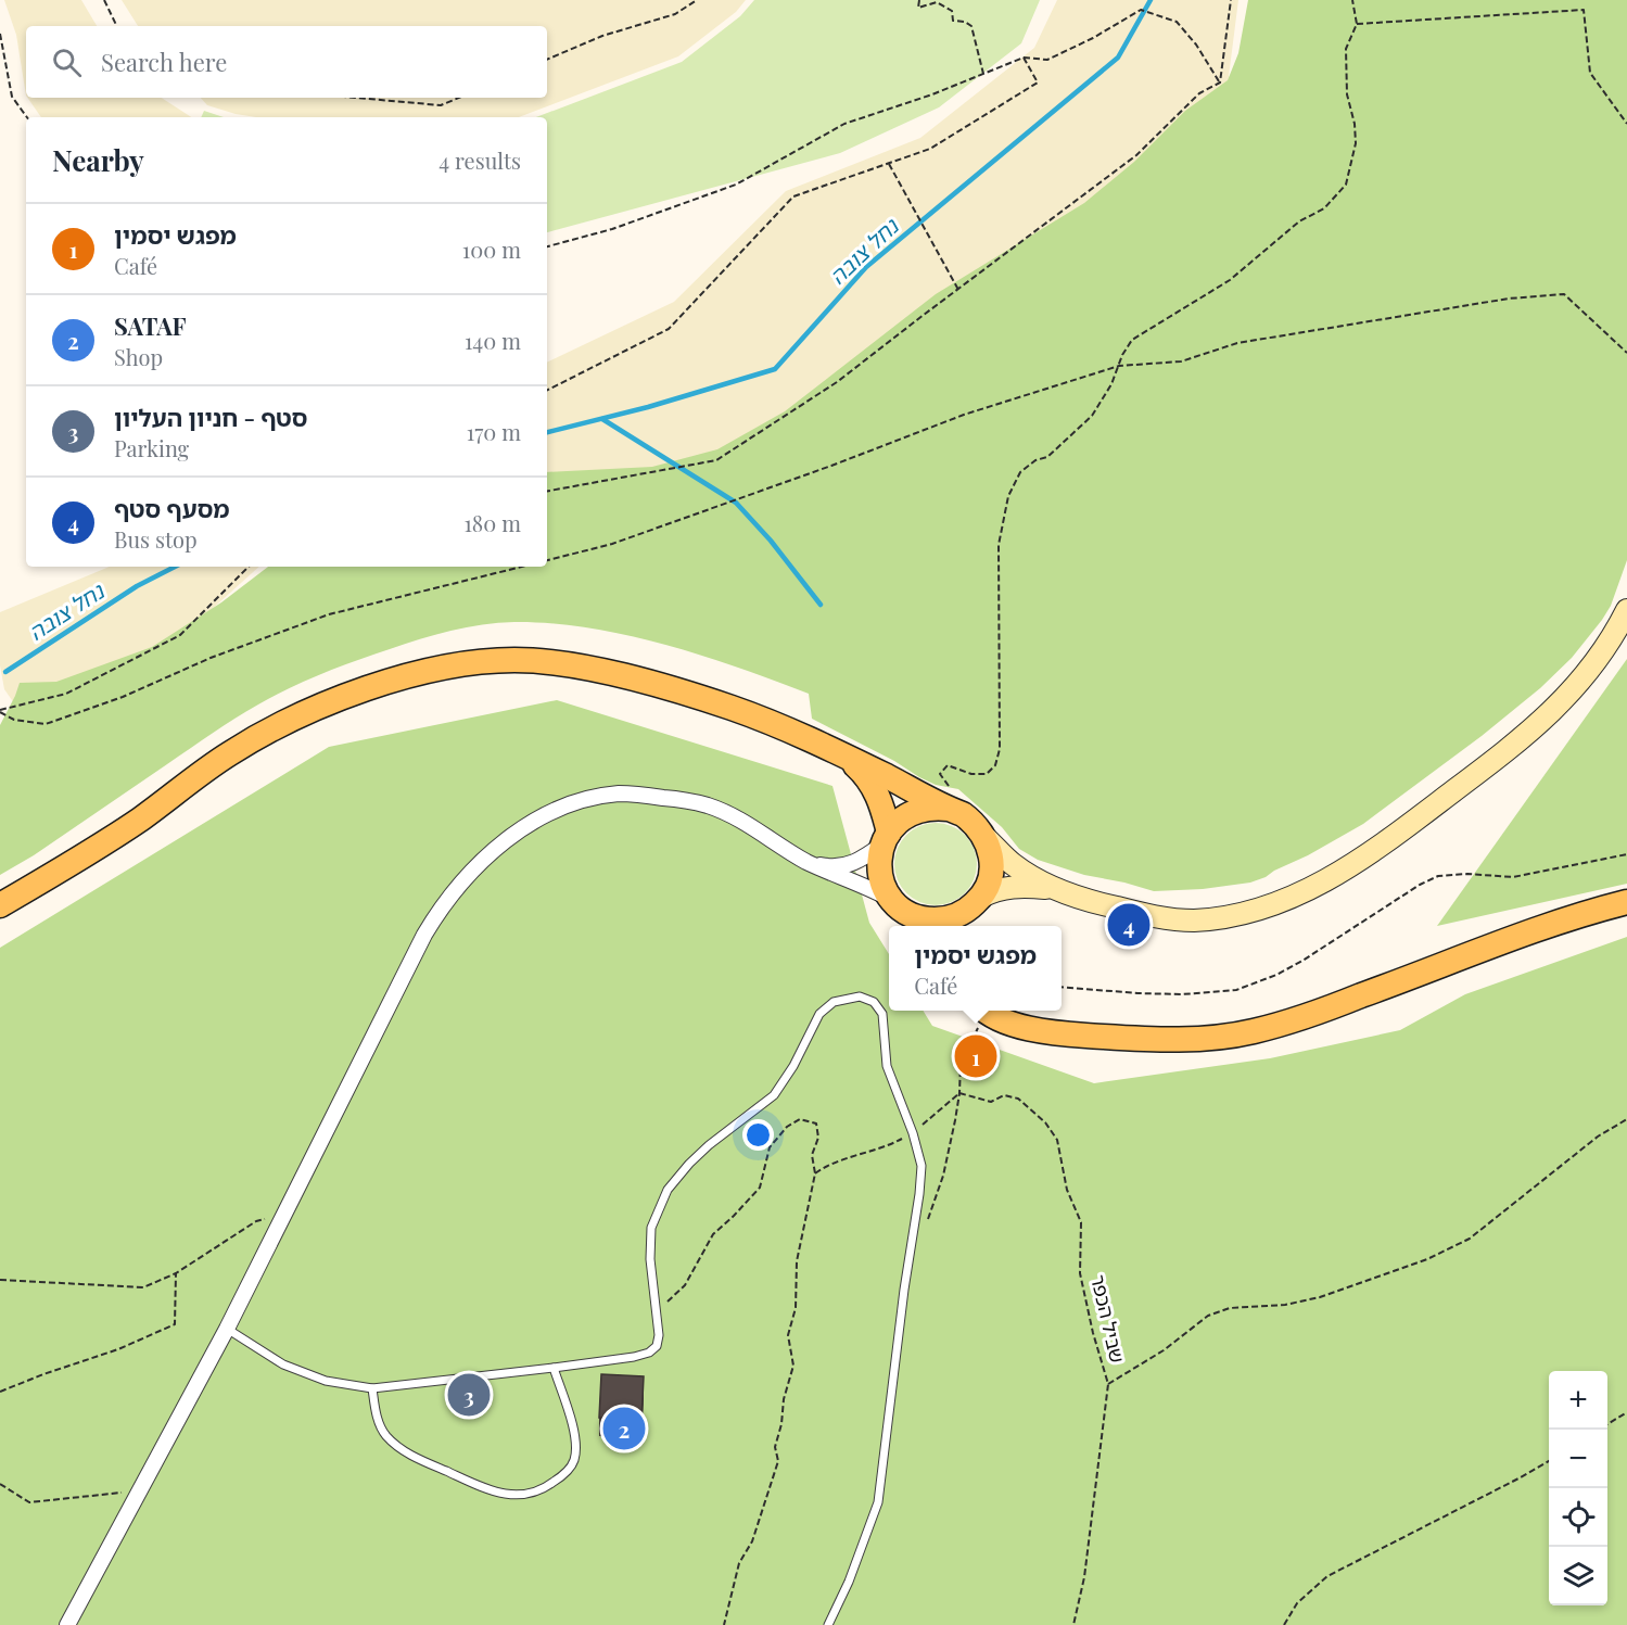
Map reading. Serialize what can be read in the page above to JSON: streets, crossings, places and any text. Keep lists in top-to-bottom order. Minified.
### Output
{"streets":{"path":["שביל הכפר"]},"water":["נחל צובה"],"page":{"search":"Search here","heading":["Nearby","4 results"],"list":[{"mark":"1","name":"מפגש יסמין","note":"Café","value":"100 m"},{"mark":"2","name":"SATAF","note":"Shop","value":"140 m"},{"mark":"3","name":"סטף - חניון העליון","note":"Parking","value":"170 m"},{"mark":"4","name":"מסעף סטף","note":"Bus stop","value":"180 m"}],"pins":["4","1","3","2"],"popup":["מפגש יסמין","Café"],"map_buttons":["+","−"]}}
